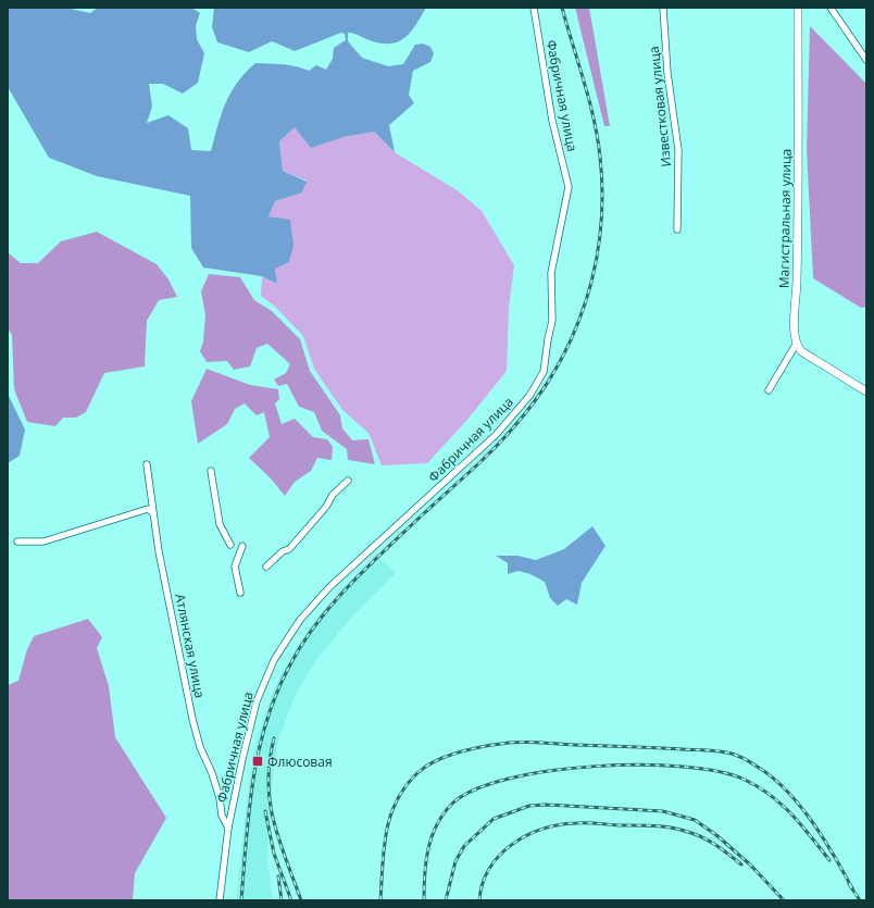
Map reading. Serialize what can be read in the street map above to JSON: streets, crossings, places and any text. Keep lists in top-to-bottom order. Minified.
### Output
{"streets":{"street":["Фабричная улица","Известковая улица","Магистральная улица","Атлянская улица"]},"crossings":[["Фабричная улица","Атлянская улица"]],"places":{"transit":["Флюсовая"]}}
